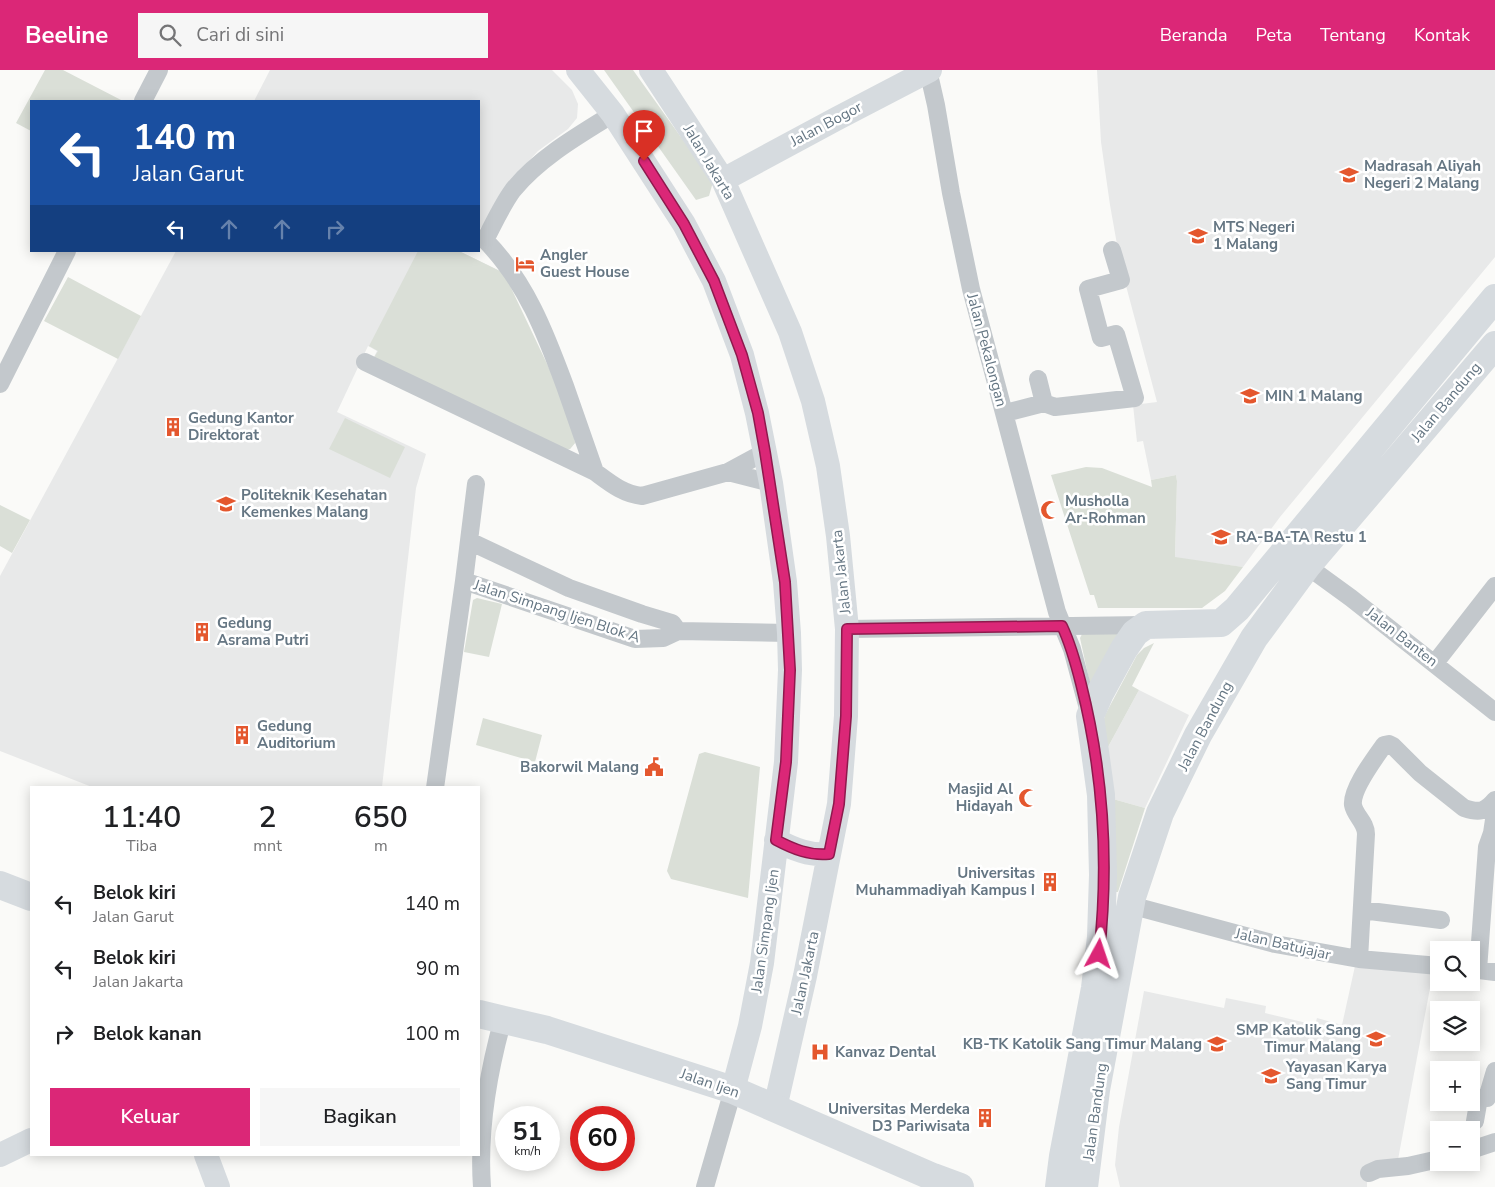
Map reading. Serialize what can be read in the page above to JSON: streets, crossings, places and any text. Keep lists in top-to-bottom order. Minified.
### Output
{"streets":{"main road":["Jalan Bogor","Jalan Jakarta","Jalan Bandung","Jalan Simpang Ijen","Jalan Ijen"],"street":["Jalan Pekalongan","Jalan Simpang Ijen Blok A","Jalan Banten","Jalan Batujajar"]},"crossings":[["Jalan Bogor","Jalan Jakarta"],["Jalan Bogor","Jalan Pekalongan"],["Jalan Jakarta","Jalan Ijen"],["Jalan Pekalongan","Jalan Bandung"],["Jalan Bandung","Jalan Banten"],["Jalan Bandung","Jalan Batujajar"],["Jalan Simpang Ijen Blok A","Jalan Simpang Ijen"],["Jalan Simpang Ijen","Jalan Ijen"]],"places":{"school or university":["Madrasah Aliyah Negeri 2 Malang","MTS Negeri 1 Malang","MIN 1 Malang","Politeknik Kesehatan Kemenkes Malang","RA-BA-TA Restu 1","SMP Katolik Sang Timur Malang","KB-TK Katolik Sang Timur Malang","Yayasan Karya Sang Timur"],"hotel":["Angler Guest House"],"building":["Gedung Kantor Direktorat","Gedung Asrama Putri","Gedung Auditorium","Universitas Muhammadiyah Kampus I","Universitas Merdeka D3 Pariwisata"],"mosque":["Musholla Ar-Rohman","Masjid Al Hidayah"],"public building":["Bakorwil Malang"],"hospital":["Kanvaz Dental"]},"page":{"header":"Beeline","search":"Cari di sini","nav":["Beranda","Peta","Tentang","Kontak"],"turn":["140 m","Jalan Garut"],"eta":["11:40","Tiba","2","mnt","650","m"],"list":[{"name":"Belok kiri","note":"Jalan Garut","value":"140 m"},{"name":"Belok kiri","note":"Jalan Jakarta","value":"90 m"},{"name":"Belok kanan","value":"100 m"}],"map_buttons":["+","−"],"buttons":["Keluar","Bagikan"],"speed":"51 km/h","limit":"60"}}
